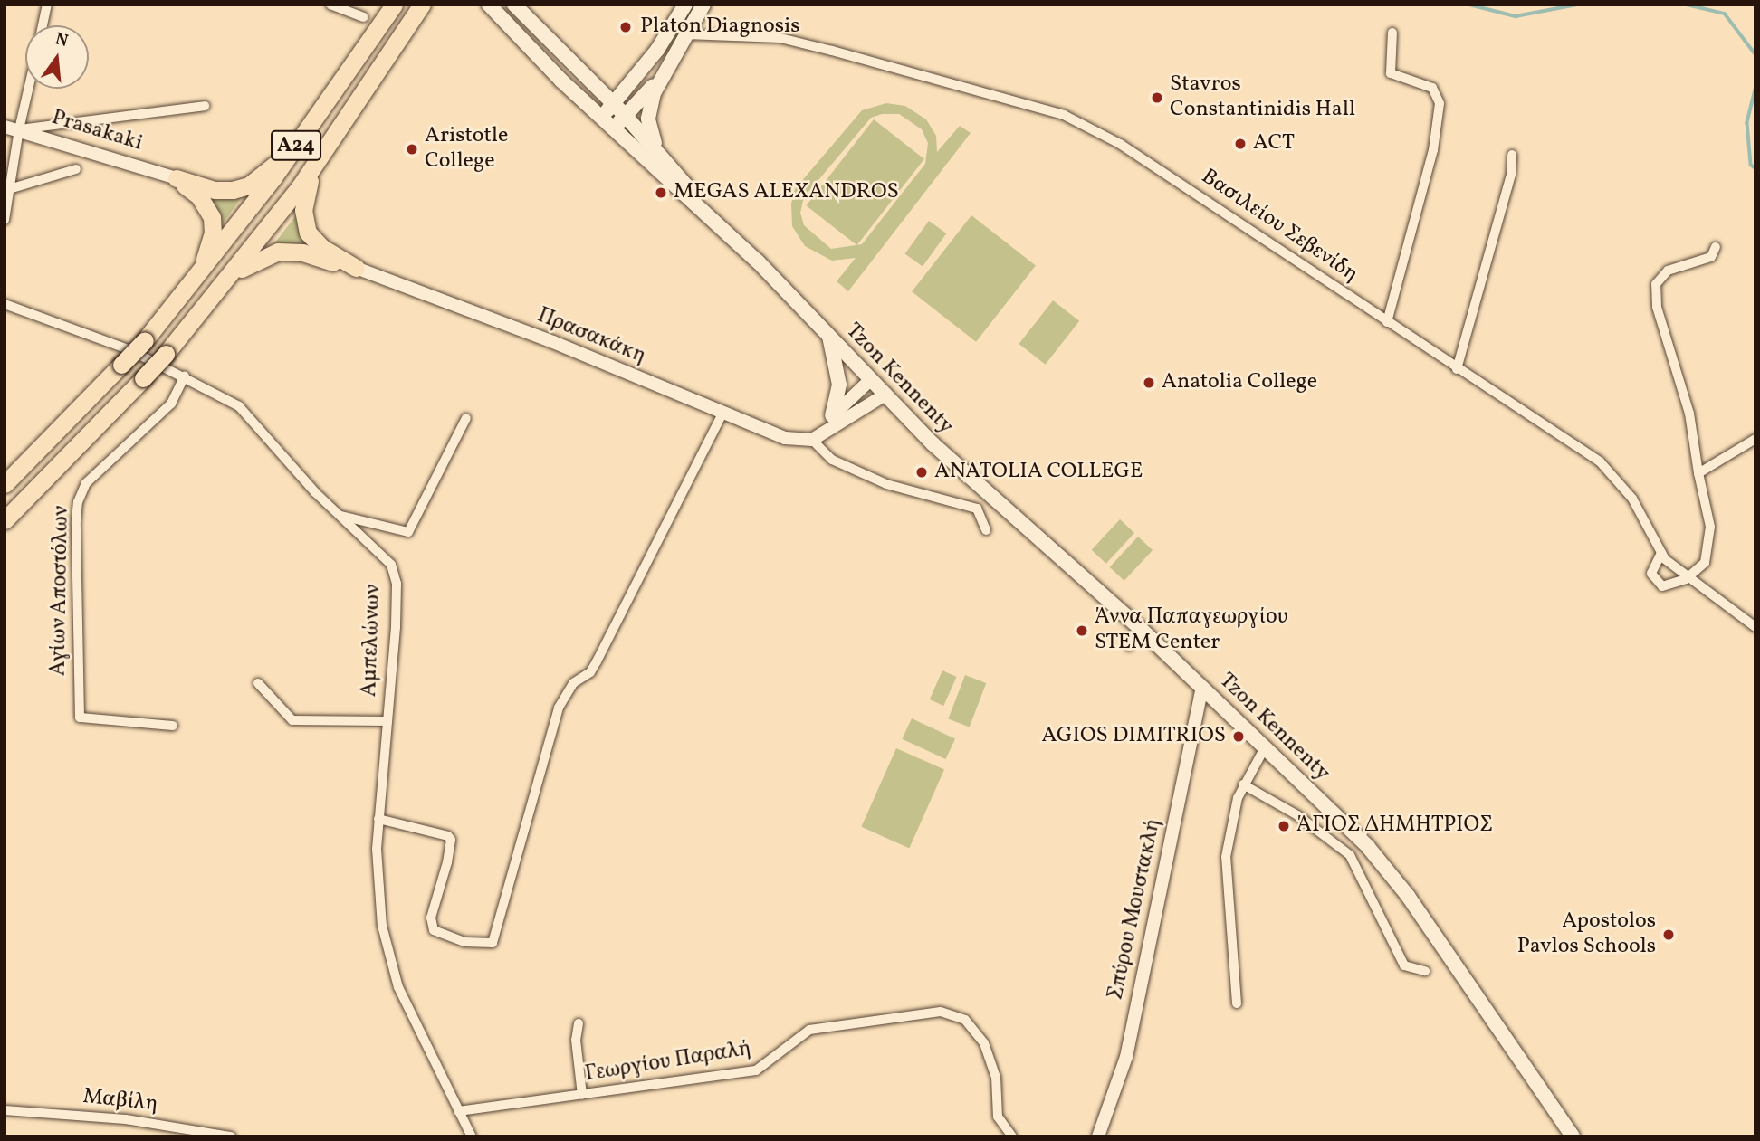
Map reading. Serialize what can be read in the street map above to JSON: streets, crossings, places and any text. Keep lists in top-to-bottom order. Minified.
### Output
{"streets":{"highway":["Α24"],"main road":["Tzon Kennenty"],"street":["Prasakaki","Βασιλείου Σεβενίδη","Πρασακάκη","Αγίων Αποστόλων","Αμπελώνων","Σπύρου Μουστακλή","Γεωργίου Παραλή","Μαβίλη"]},"crossings":[["Tzon Kennenty","Σπύρου Μουστακλή"],["Αγίων Αποστόλων","Αμπελώνων"],["Αμπελώνων","Γεωργίου Παραλή"]],"places":["Platon Diagnosis","Stavros Constantinidis Hall","ACT","Aristotle College","MEGAS ALEXANDROS","Anatolia College","ANATOLIA COLLEGE","Άννα Παπαγεωργίου STEM Center","AGIOS DIMITRIOS","ΆΓΙΟΣ ΔΗΜΗΤΡΙΟΣ","Apostolos Pavlos Schools"],"north":"top"}
